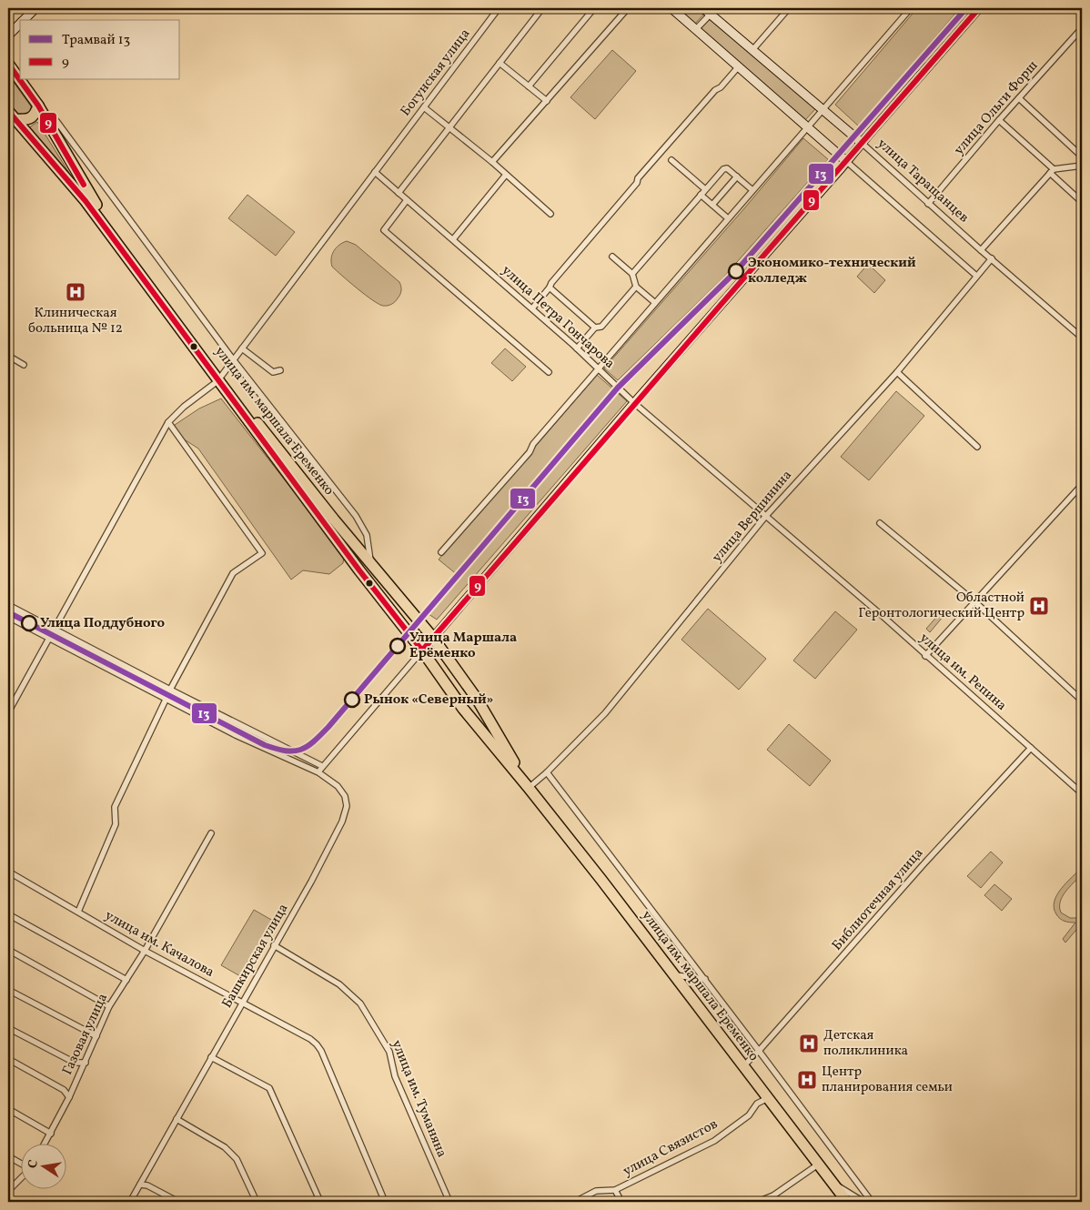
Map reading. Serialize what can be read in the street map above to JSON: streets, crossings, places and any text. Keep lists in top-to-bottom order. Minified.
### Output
{"streets":{"highway":["улица им. маршала Еременко"],"main road":["улица Таращанцев"],"street":["Богунская улица","улица Ольги Форш","улица Петра Гончарова","улица Вершинина","улица им. Репина","Библиотечная улица","улица им. Качалова","Башкирская улица","Газовая улица","улица им. Туманяна","улица Связистов"]},"crossings":[["Богунская улица","улица Петра Гончарова"],["Богунская улица","улица им. маршала Еременко"],["улица Ольги Форш","улица Таращанцев"],["улица Таращанцев","улица Вершинина"],["улица Петра Гончарова","улица Вершинина"],["улица Петра Гончарова","улица им. Репина"],["улица им. маршала Еременко","улица Вершинина"],["улица им. маршала Еременко","Библиотечная улица"],["улица им. маршала Еременко","улица Связистов"],["улица Вершинина","улица им. Репина"],["улица им. Репина","Библиотечная улица"],["улица им. Качалова","Башкирская улица"],["улица им. Качалова","Газовая улица"],["Башкирская улица","улица им. Туманяна"]],"places":{"other":["Экономико-технический колледж","Улица Поддубного","Улица Маршала Ерёменко","Рынок «Северный»"],"hospital":["Клиническая больница № 12","Областной Геронтологический Центр","Детская поликлиника","Центр планирования семьи"]},"lines":["tram line 13","transit line 9"],"legend":["Трамвай 13","9"],"north":"left"}
